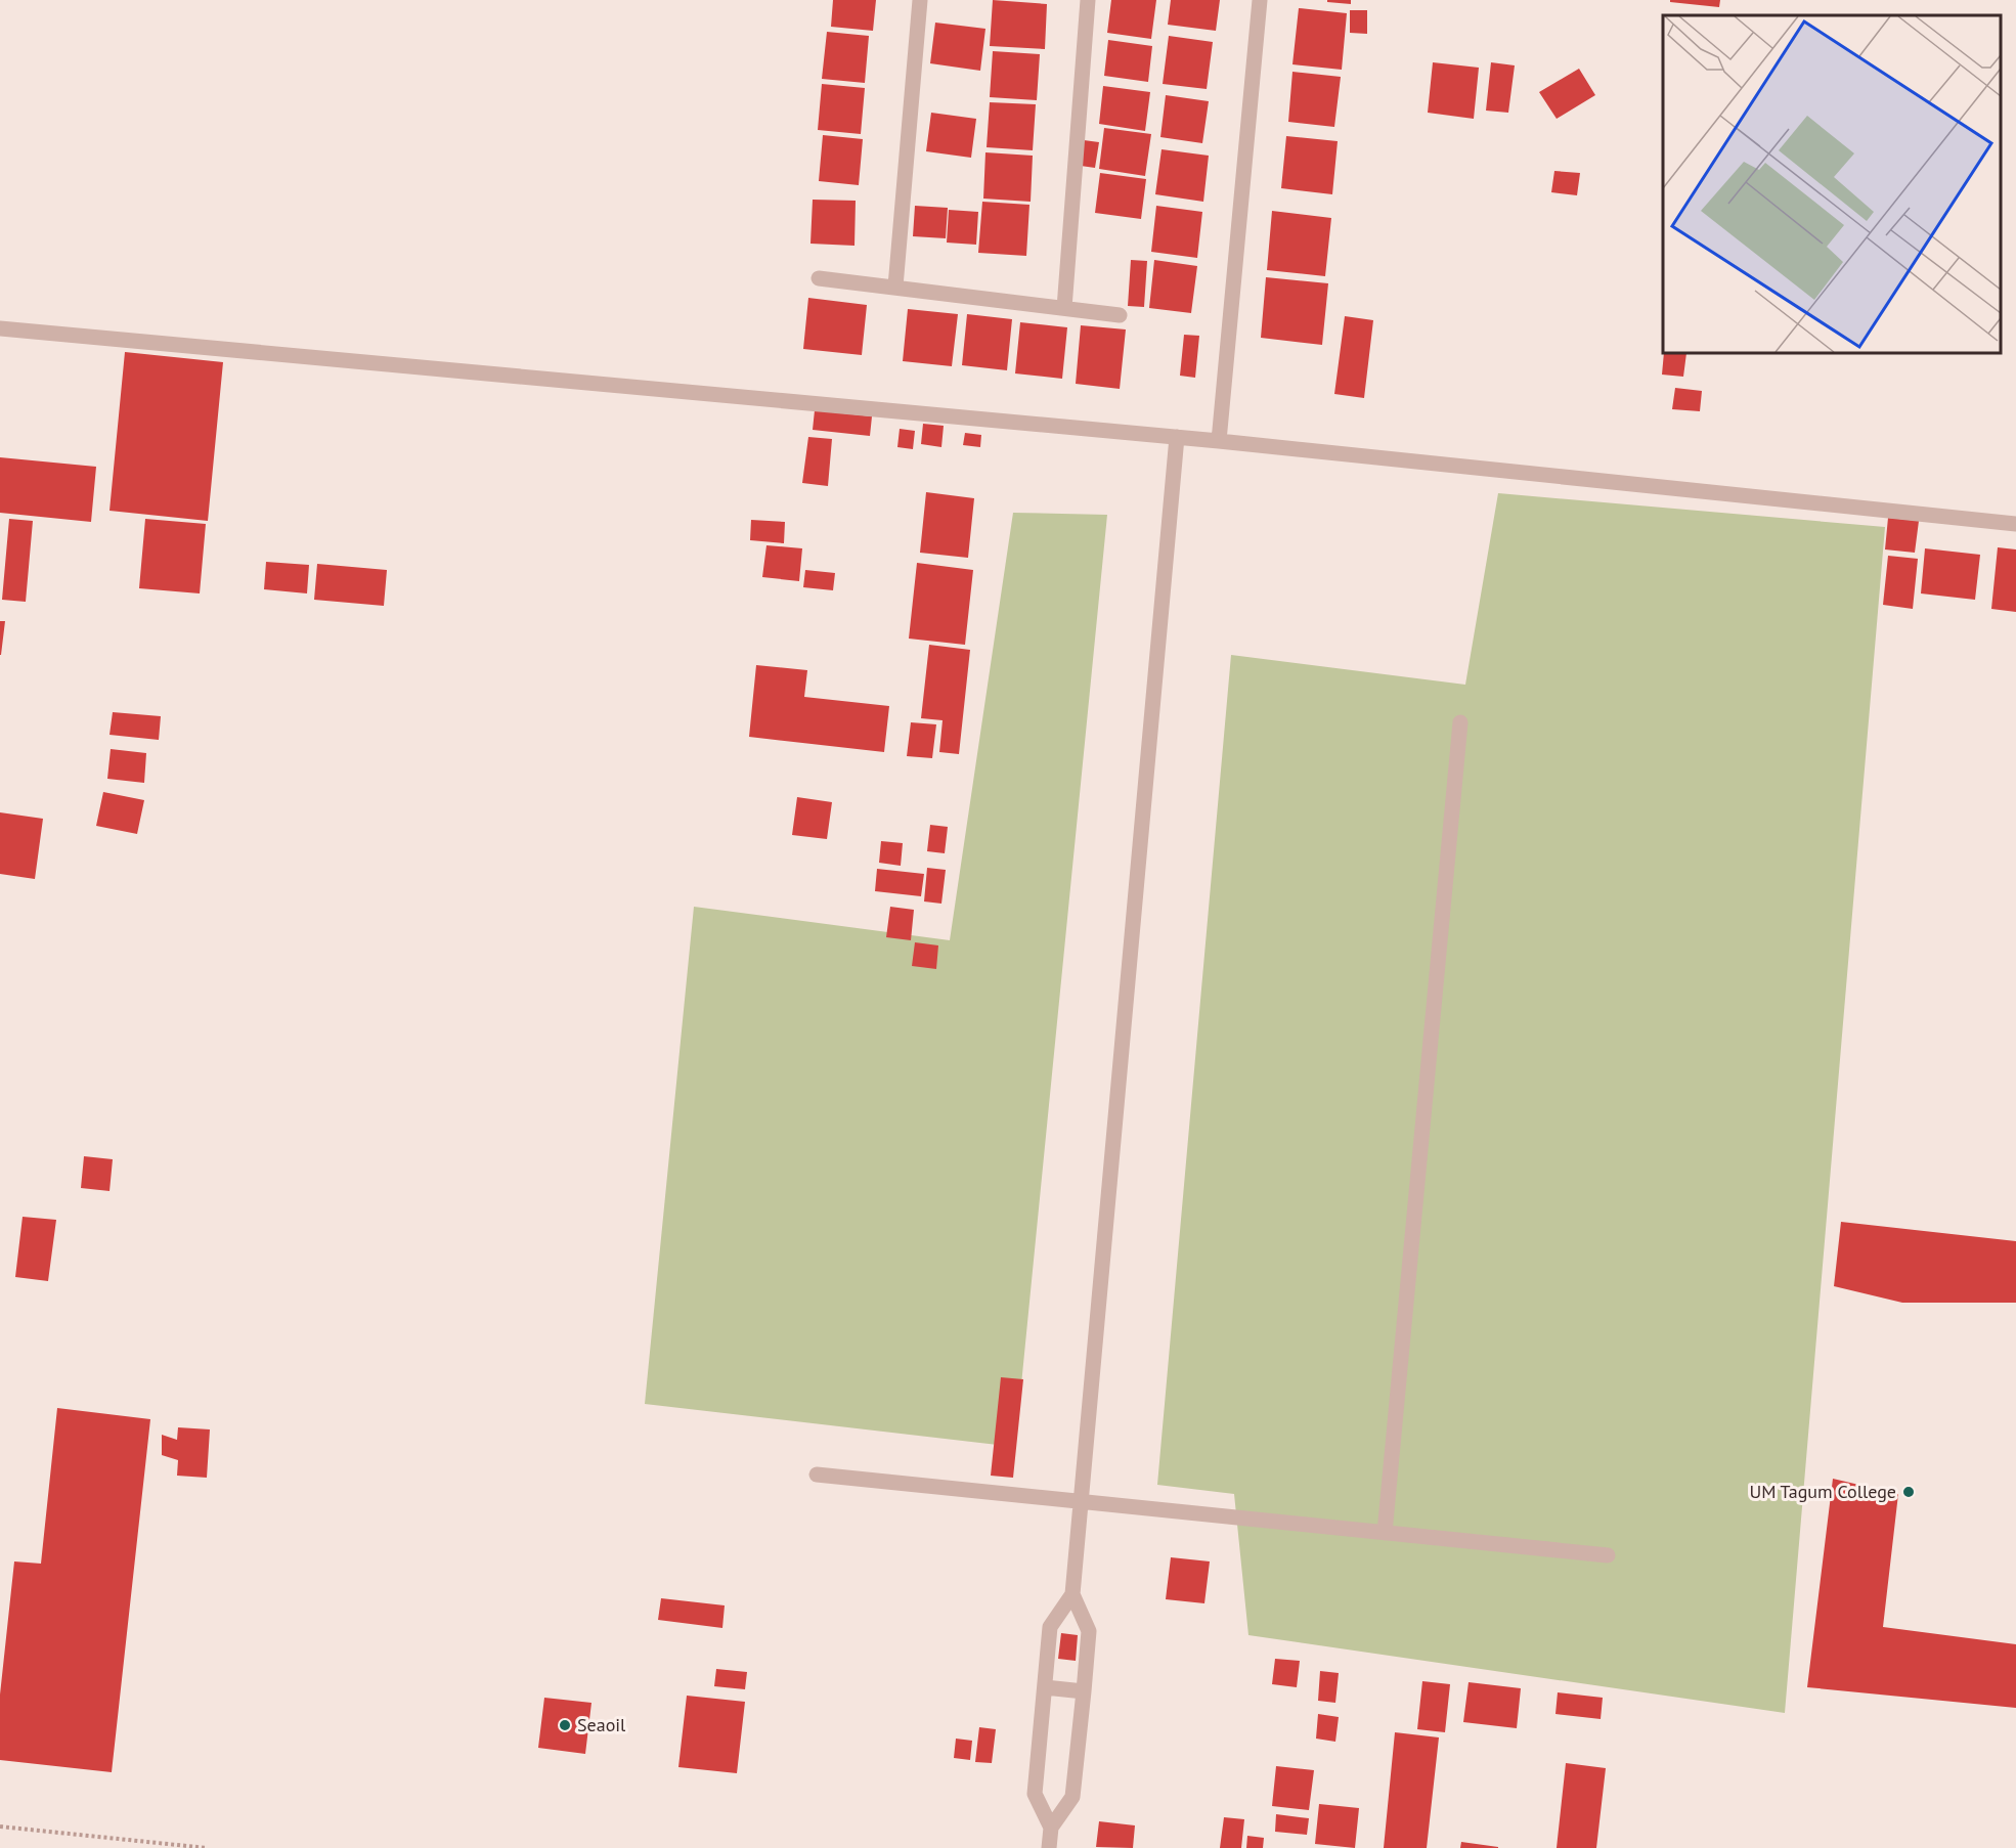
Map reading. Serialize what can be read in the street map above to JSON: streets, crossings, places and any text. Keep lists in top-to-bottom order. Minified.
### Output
{"places":["UM Tagum College","Seaoil"]}
